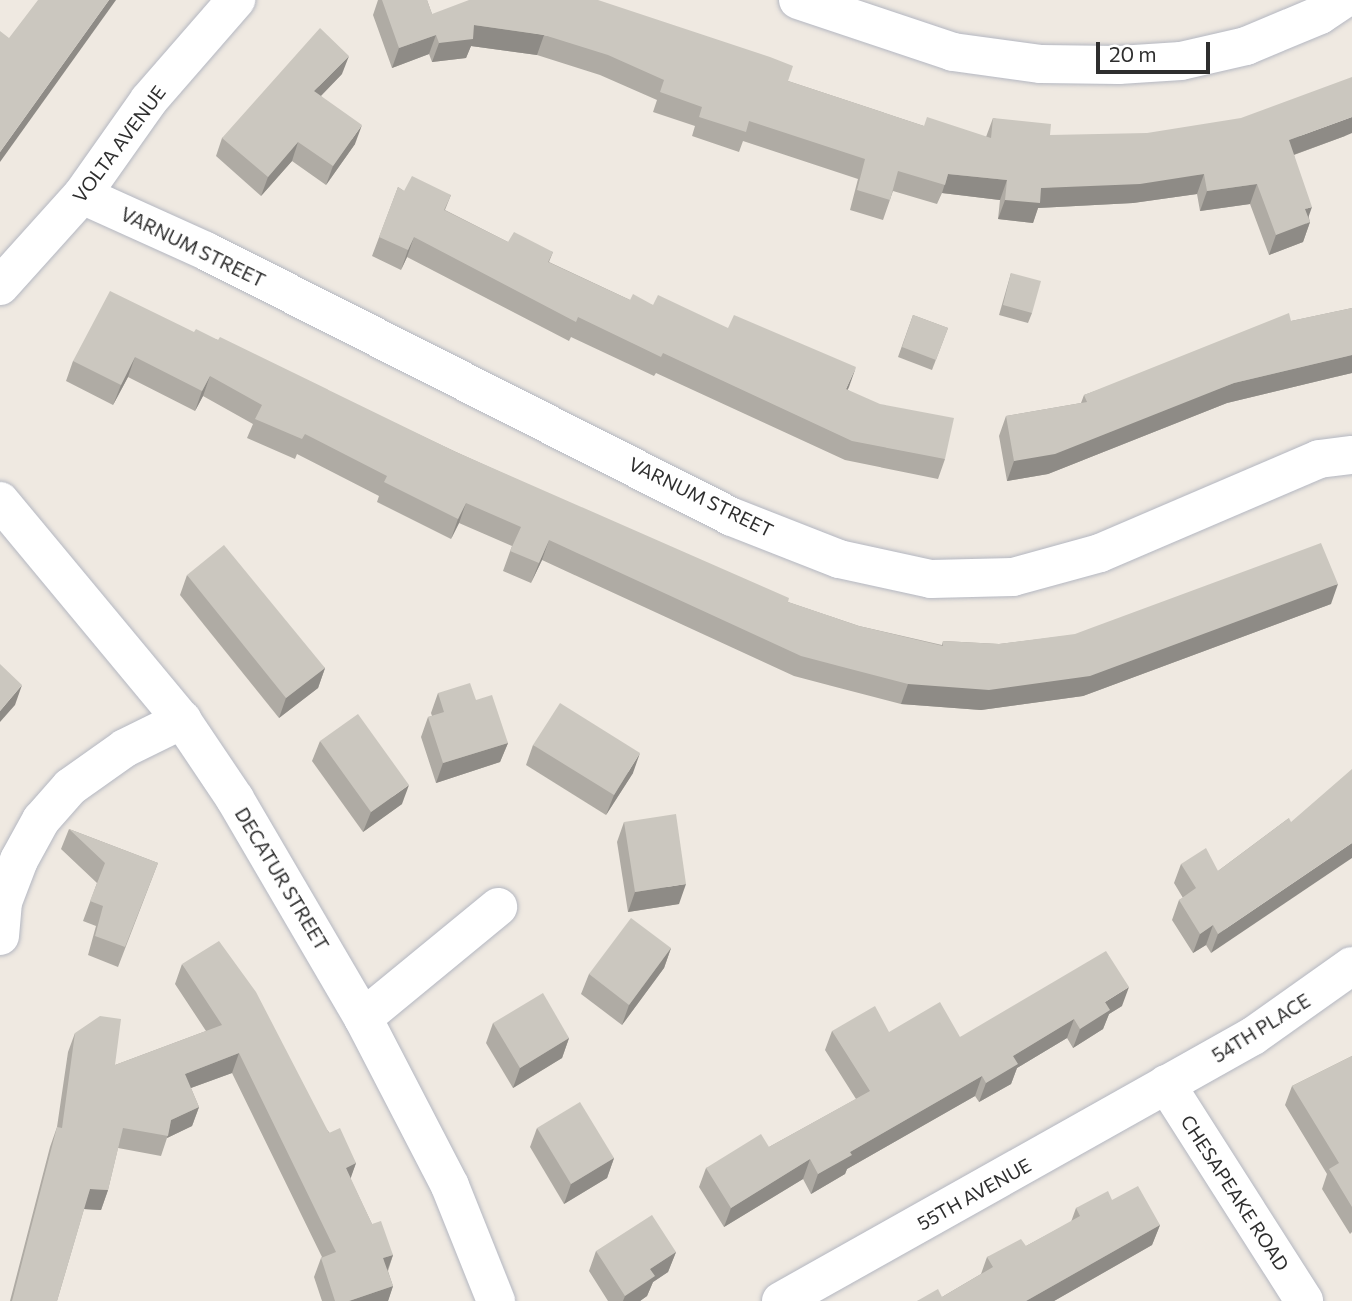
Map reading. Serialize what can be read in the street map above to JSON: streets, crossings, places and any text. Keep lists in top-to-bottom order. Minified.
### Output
{"streets":{"street":["VOLTA AVENUE","VARNUM STREET","DECATUR STREET","54TH PLACE","CHESAPEAKE ROAD","55TH AVENUE"]},"crossings":[["VOLTA AVENUE","VARNUM STREET"],["54TH PLACE","CHESAPEAKE ROAD"],["54TH PLACE","55TH AVENUE"],["CHESAPEAKE ROAD","55TH AVENUE"]],"scale_bar":"20 m"}
